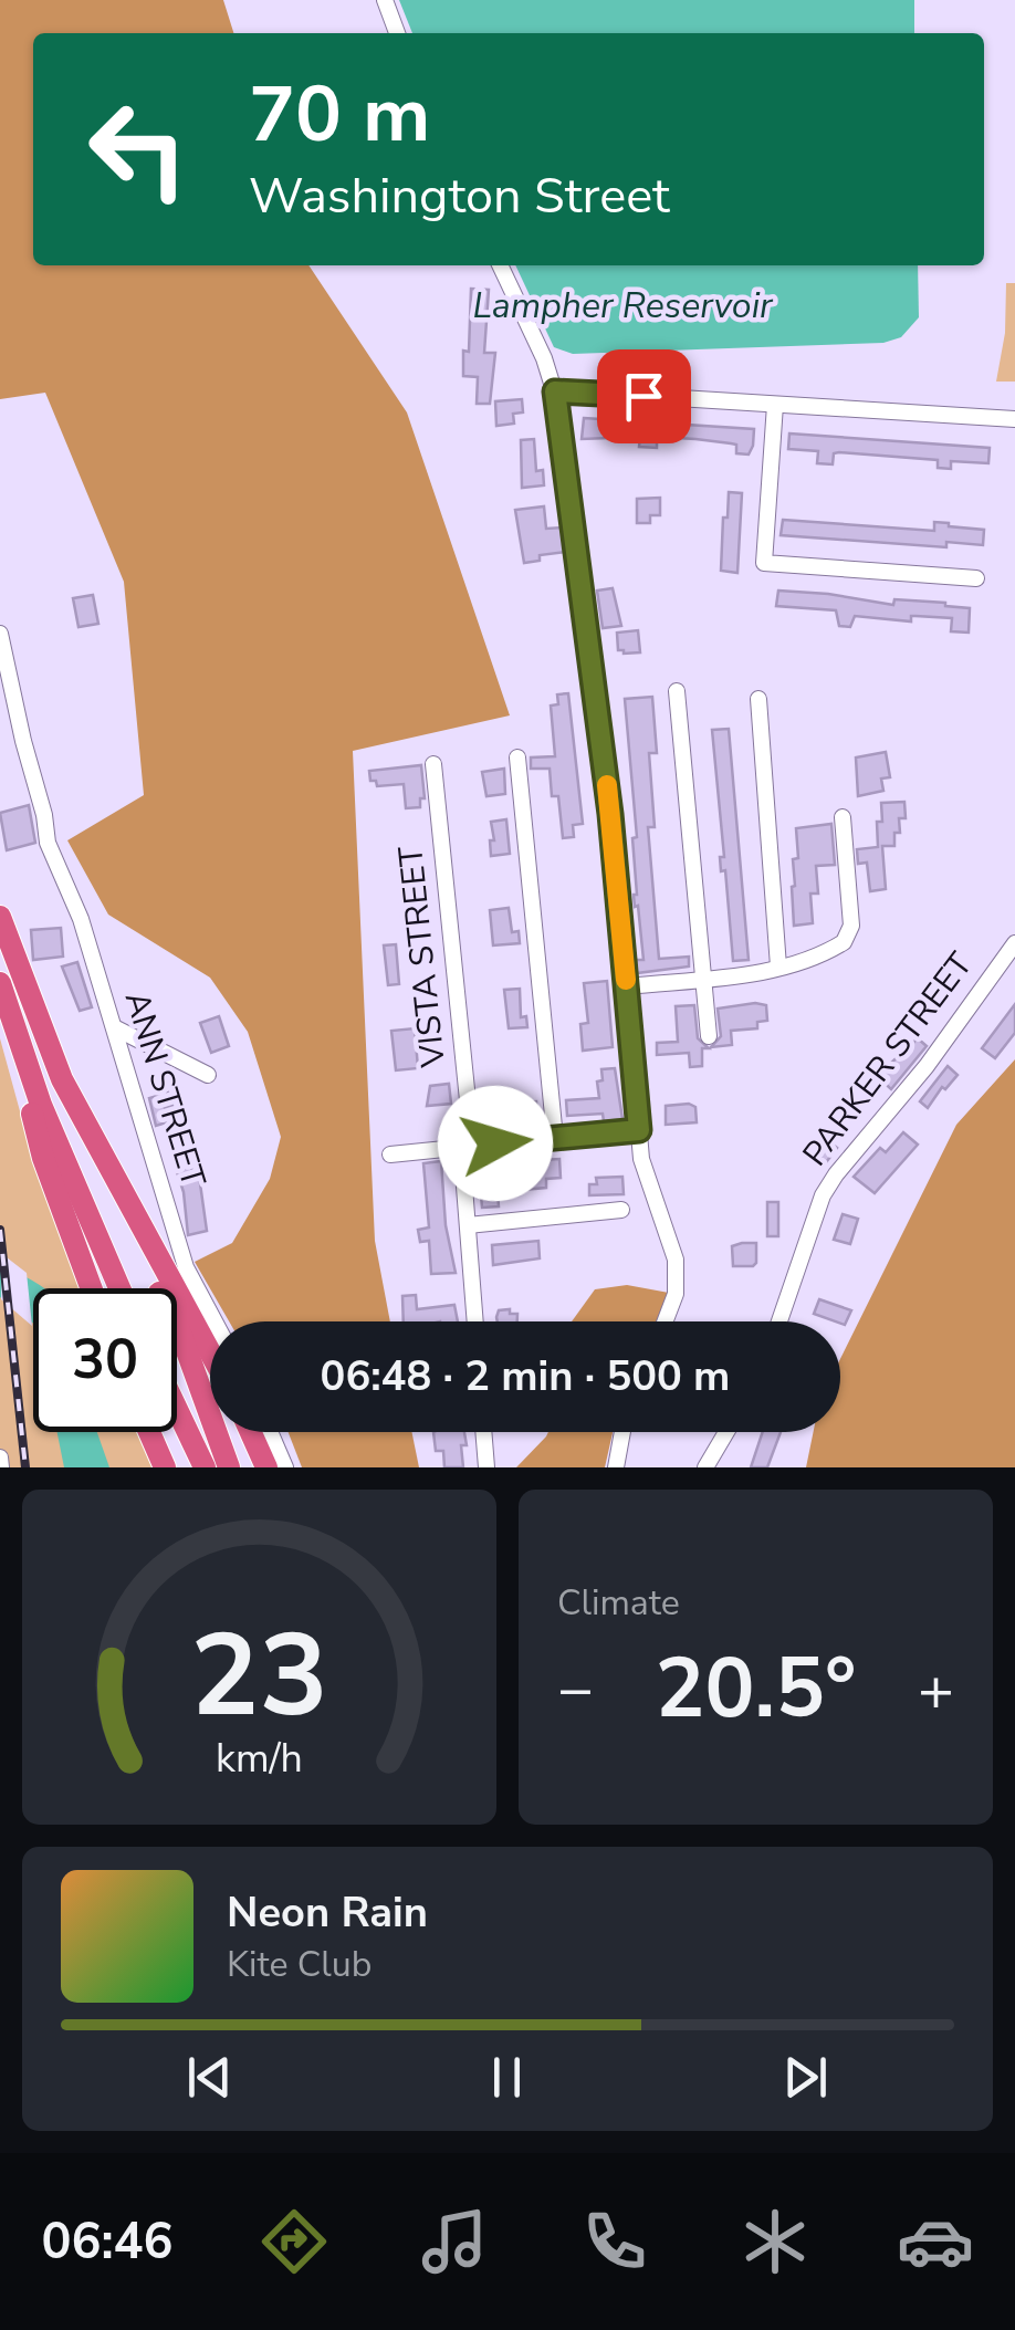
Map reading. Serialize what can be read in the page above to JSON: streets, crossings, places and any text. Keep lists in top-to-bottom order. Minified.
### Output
{"streets":{"street":["VISTA STREET","PARKER STREET","ANN STREET"]},"water":["Lampher Reservoir"],"page":{"turn":["70 m","Washington Street"],"limit":"30","trip":"06:48 · 2 min · 500 m","tile":"Climate","heat":["−","20.5°","+"],"song":["Neon Rain","Kite Club"],"tabs":"06:46","gauge":["23","km/h"]}}
